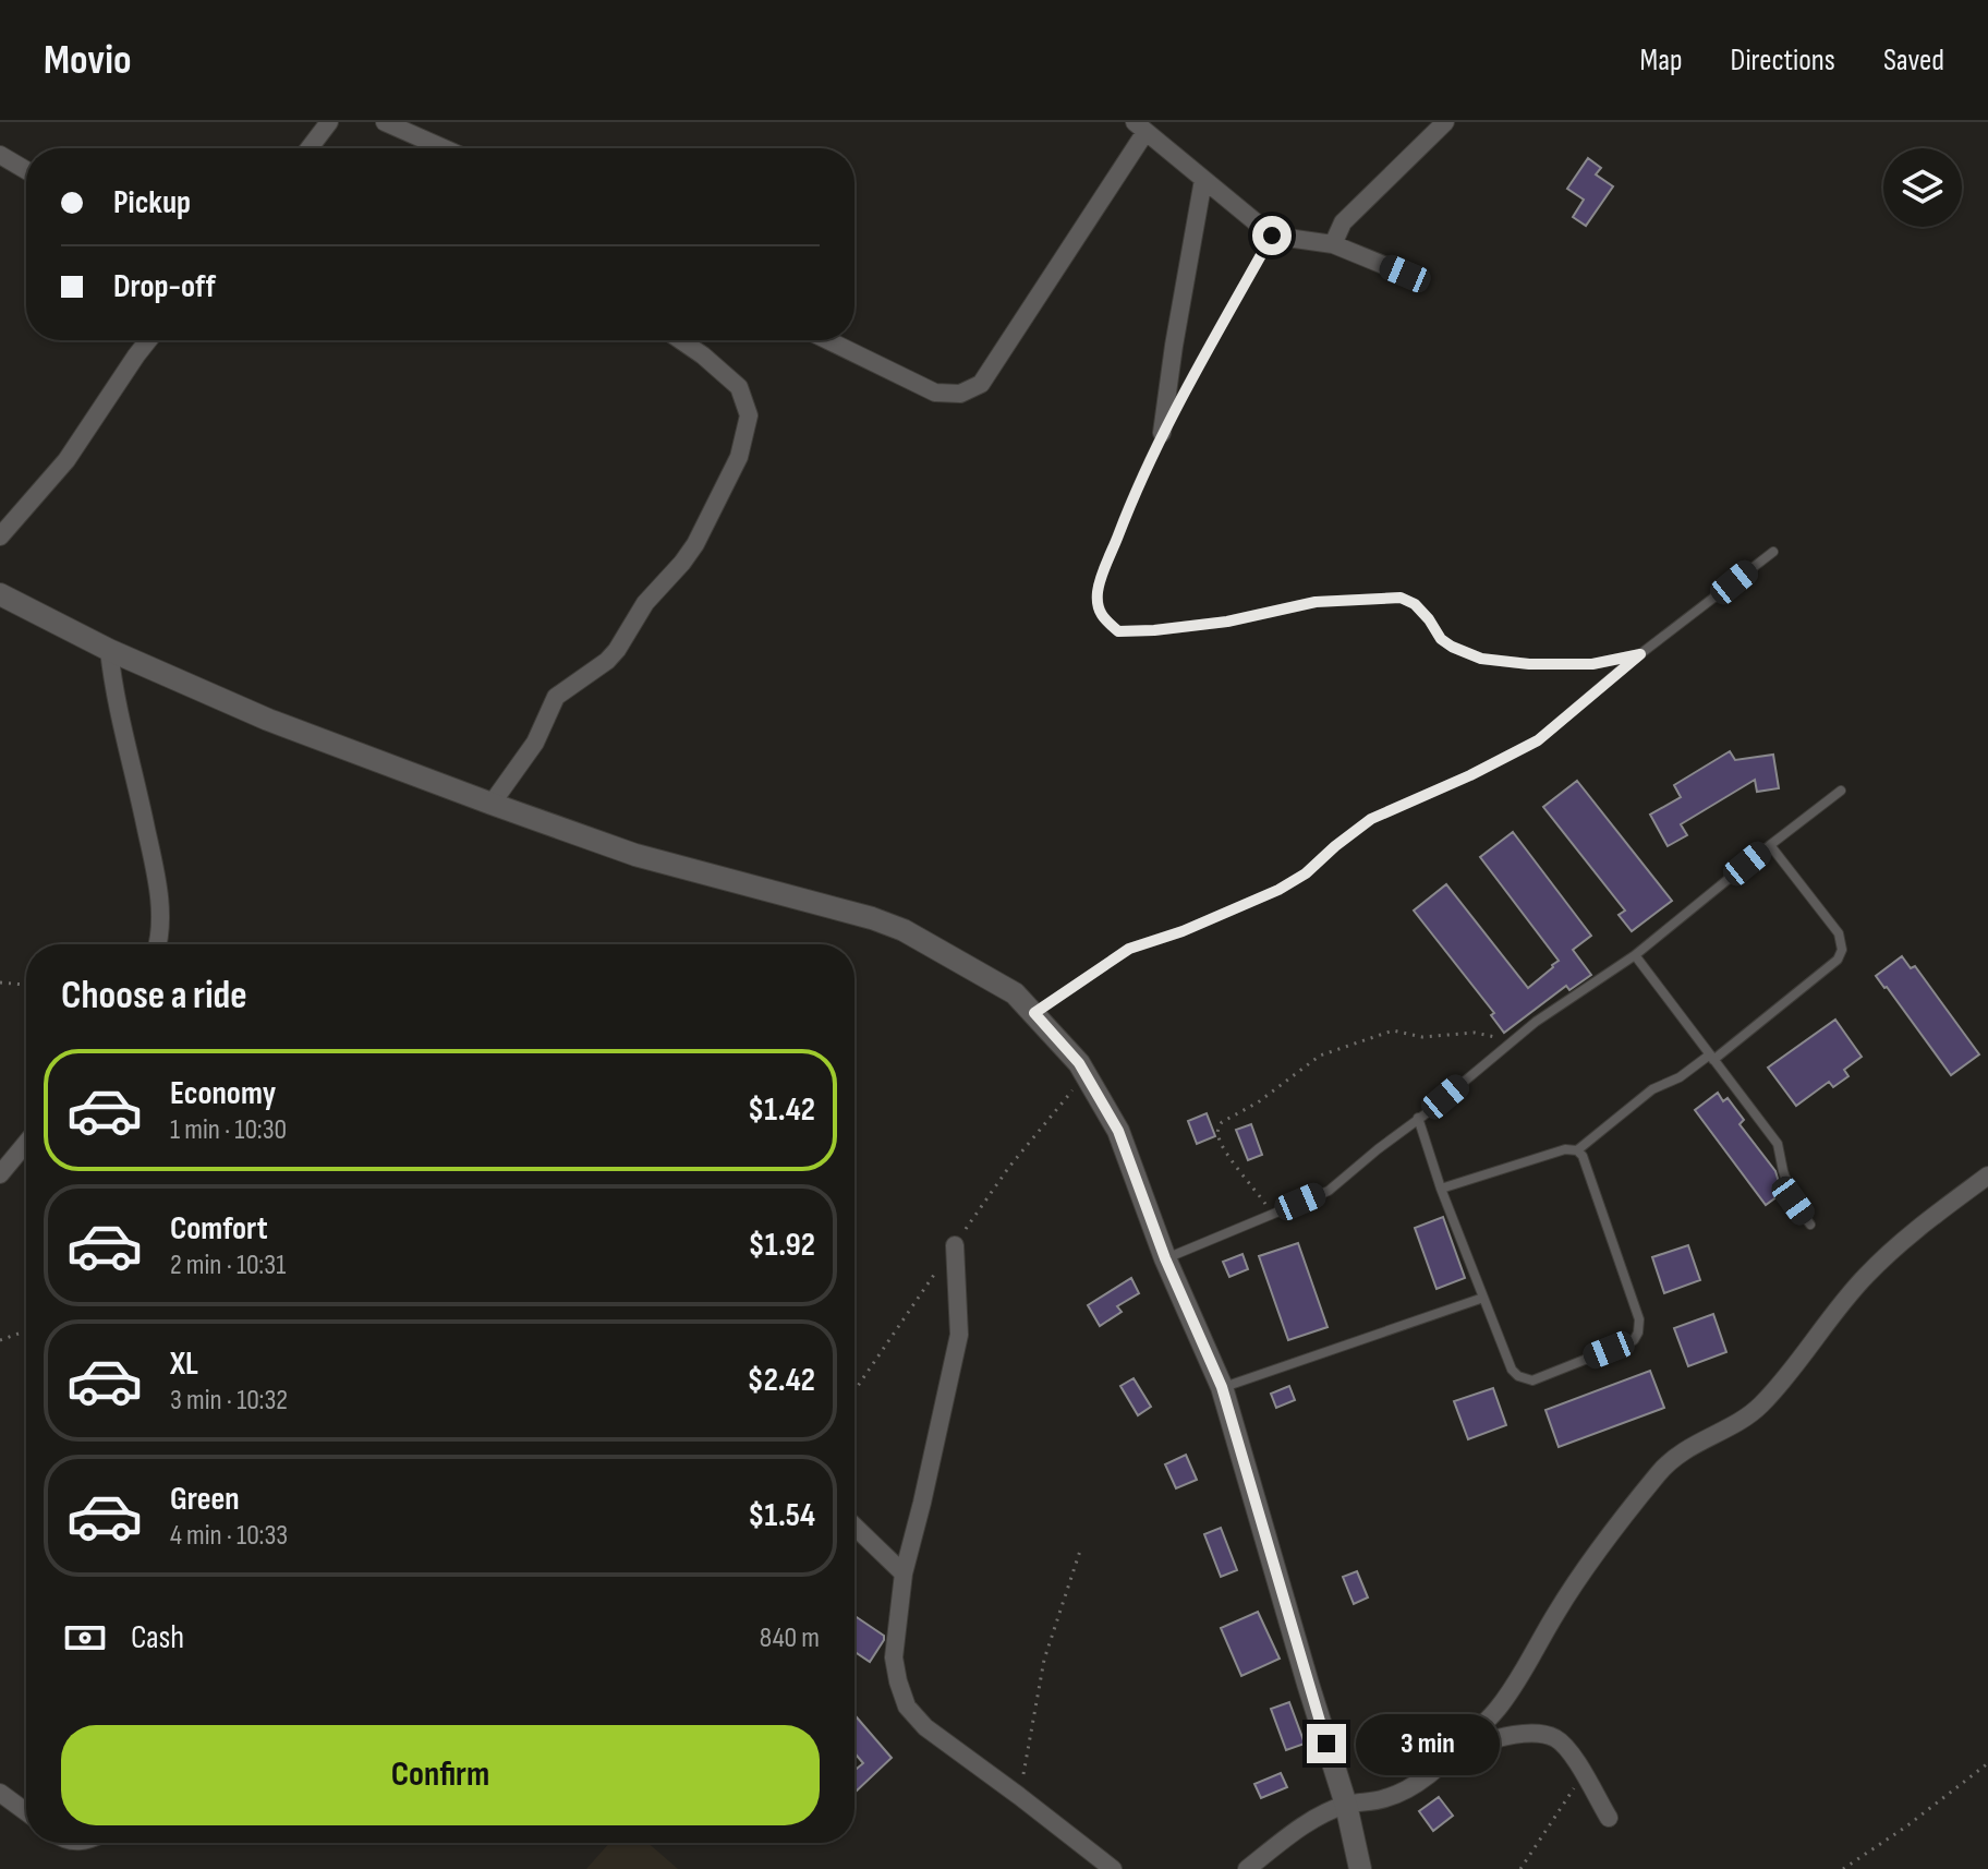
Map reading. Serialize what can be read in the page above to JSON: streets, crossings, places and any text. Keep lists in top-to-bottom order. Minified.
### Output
{"page":{"header":"Movio","nav":["Map","Directions","Saved"],"banner":["Pickup","Drop-off"],"heading":"Choose a ride","list":[{"name":"Economy","note":"1 min · 10:30","value":"$1.42"},{"name":"Comfort","note":"2 min · 10:31","value":"$1.92"},{"name":"XL","note":"3 min · 10:32","value":"$2.42"},{"name":"Green","note":"4 min · 10:33","value":"$1.54"}],"pay":["Cash","840 m"],"buttons":"Confirm","bubble":"3 min"}}
